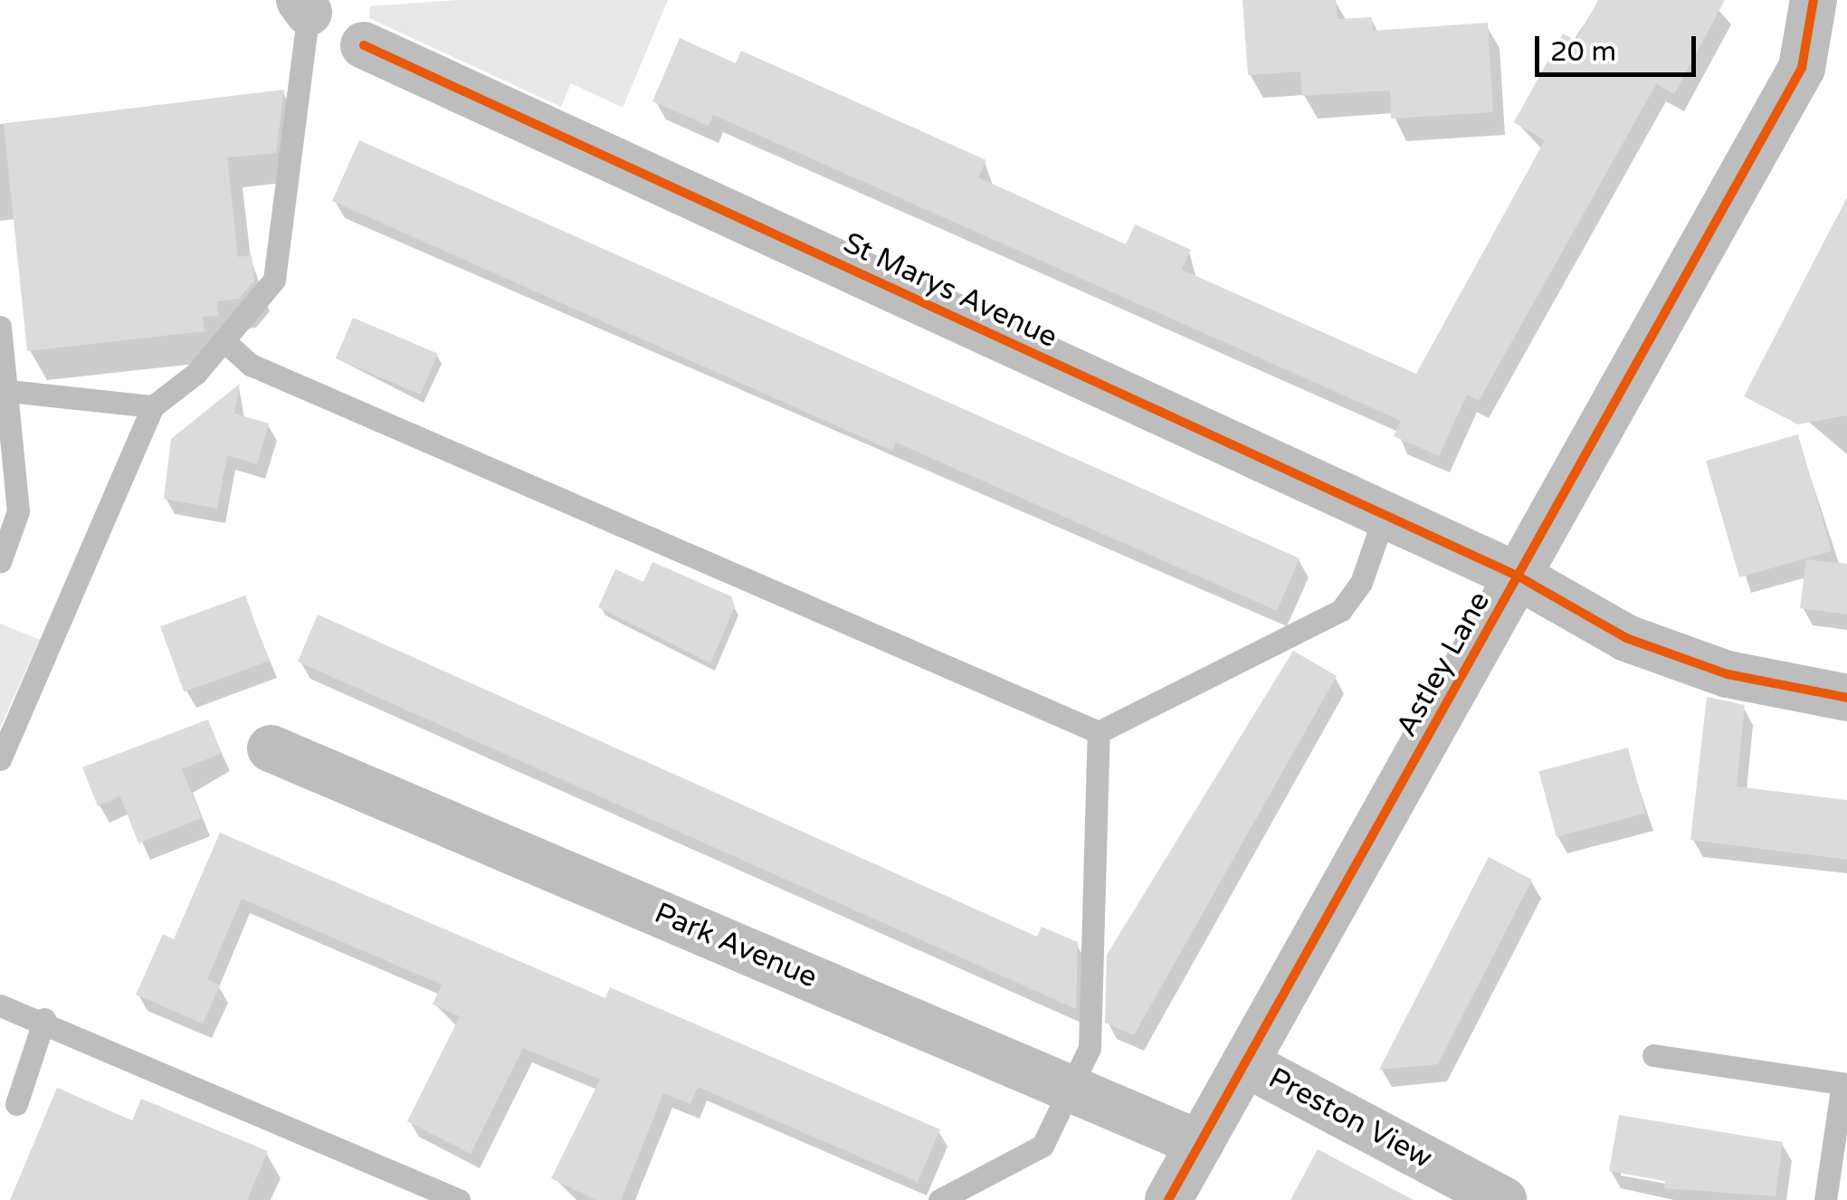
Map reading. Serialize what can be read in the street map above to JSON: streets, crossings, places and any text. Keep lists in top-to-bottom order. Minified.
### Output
{"streets":{"street":["St Marys Avenue","Astley Lane","Park Avenue","Preston View"]},"crossings":[["St Marys Avenue","Astley Lane"],["Astley Lane","Park Avenue"],["Astley Lane","Preston View"]],"scale_bar":"20 m"}
